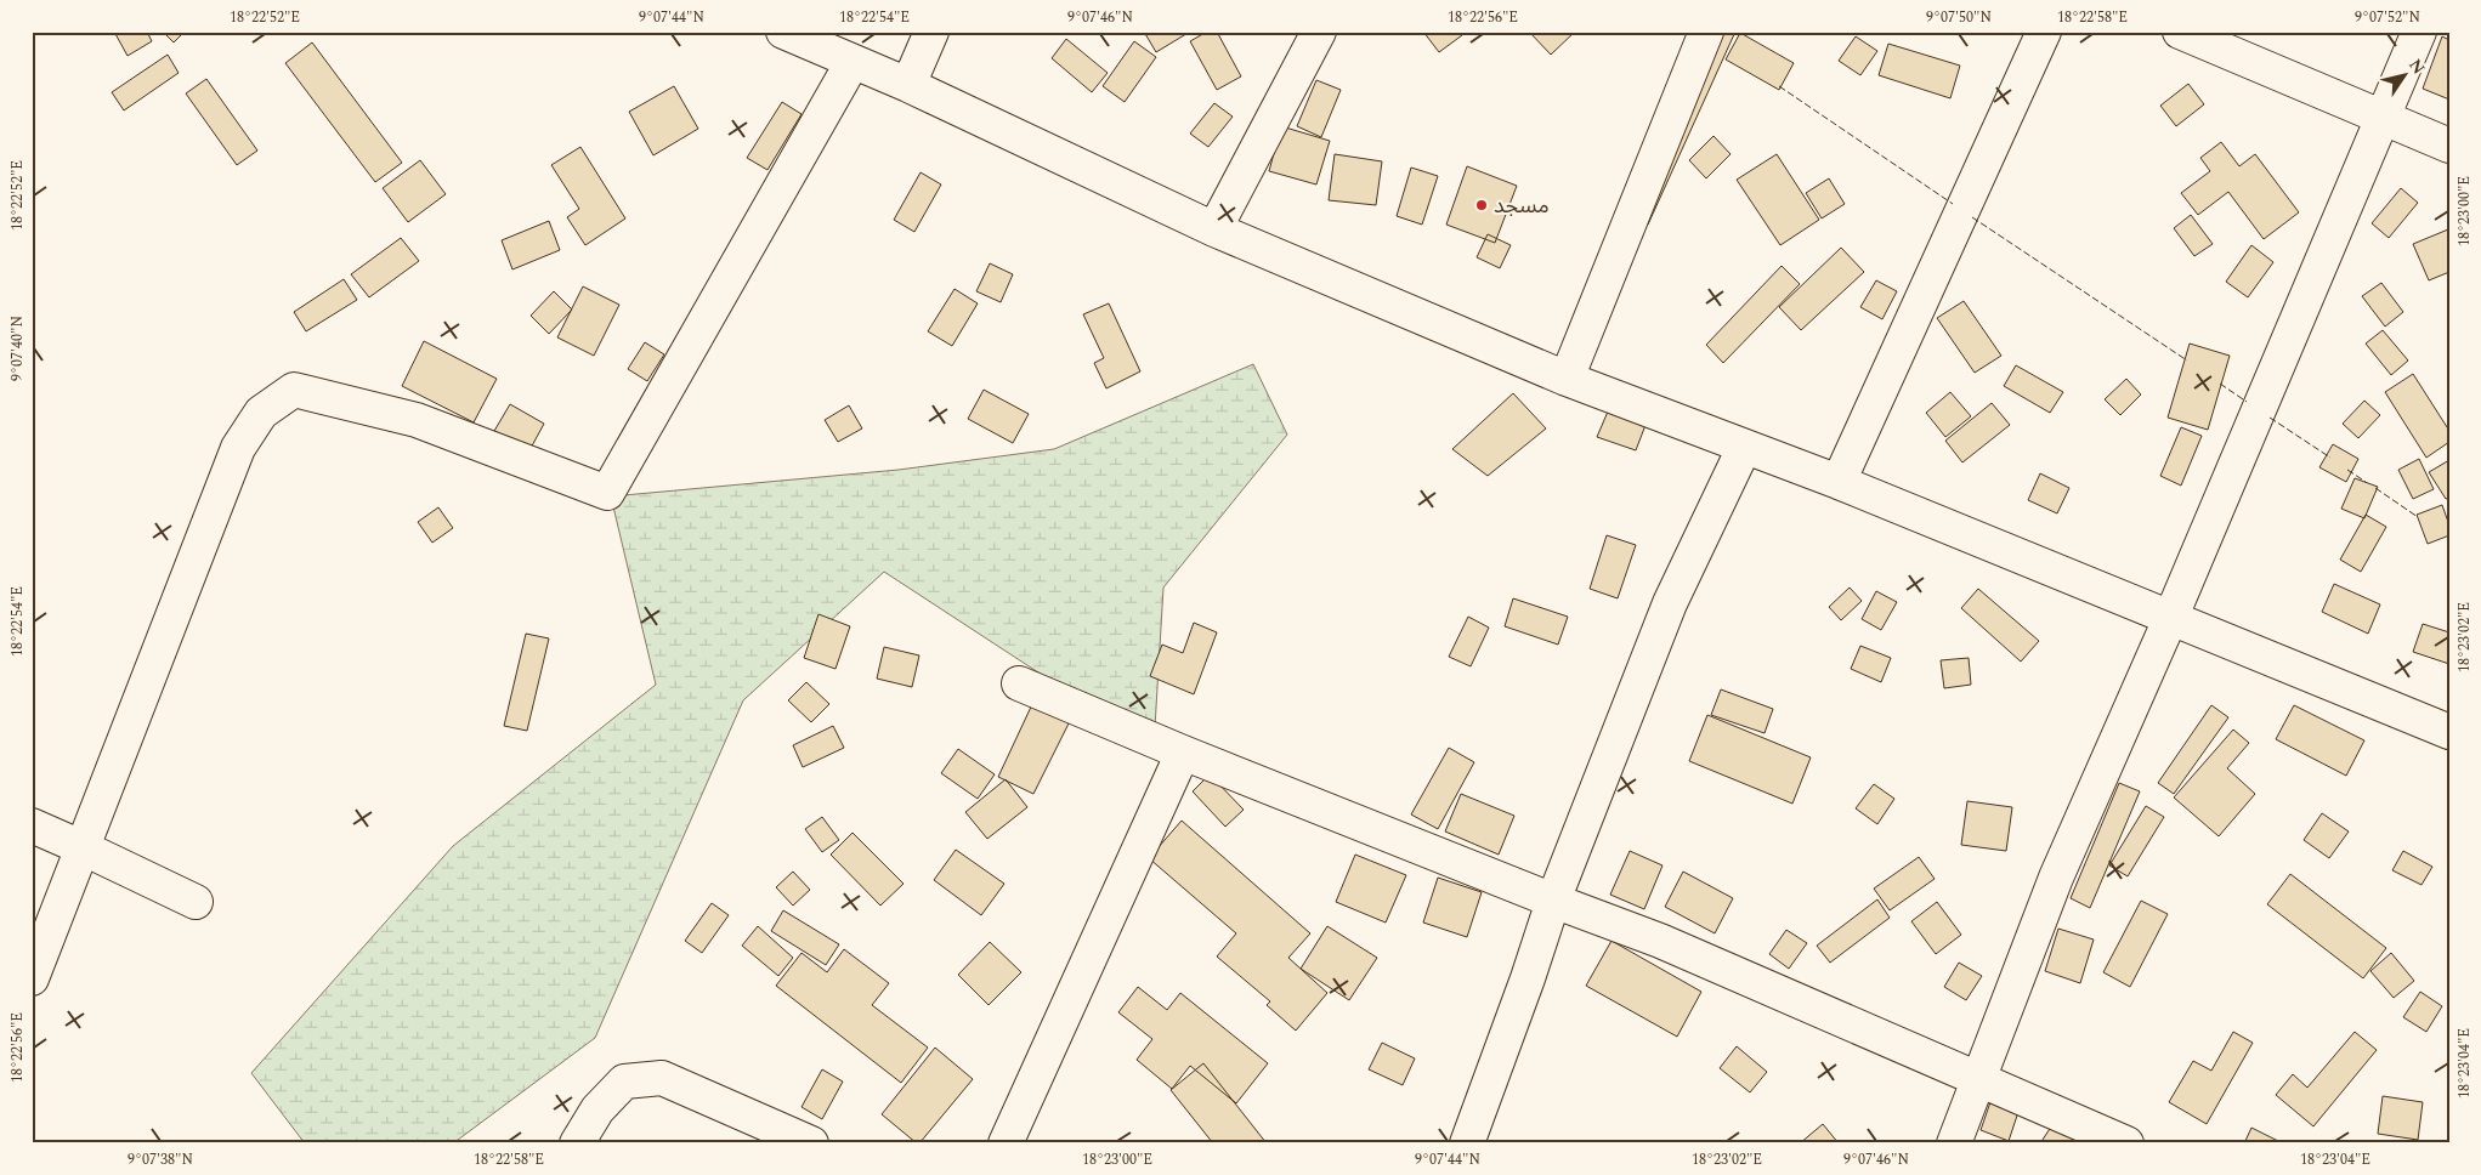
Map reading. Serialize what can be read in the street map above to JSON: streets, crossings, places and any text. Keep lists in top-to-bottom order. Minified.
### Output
{"places":["مسجد"],"north":"top right","coordinates":["18°22'52\"E","9°07'44\"N","18°22'54\"E","9°07'46\"N","18°22'56\"E","9°07'50\"N","18°22'58\"E","9°07'52\"N","18°23'00\"E","9°07'40\"N","18°23'02\"E","18°23'04\"E","9°07'38\"N"]}
